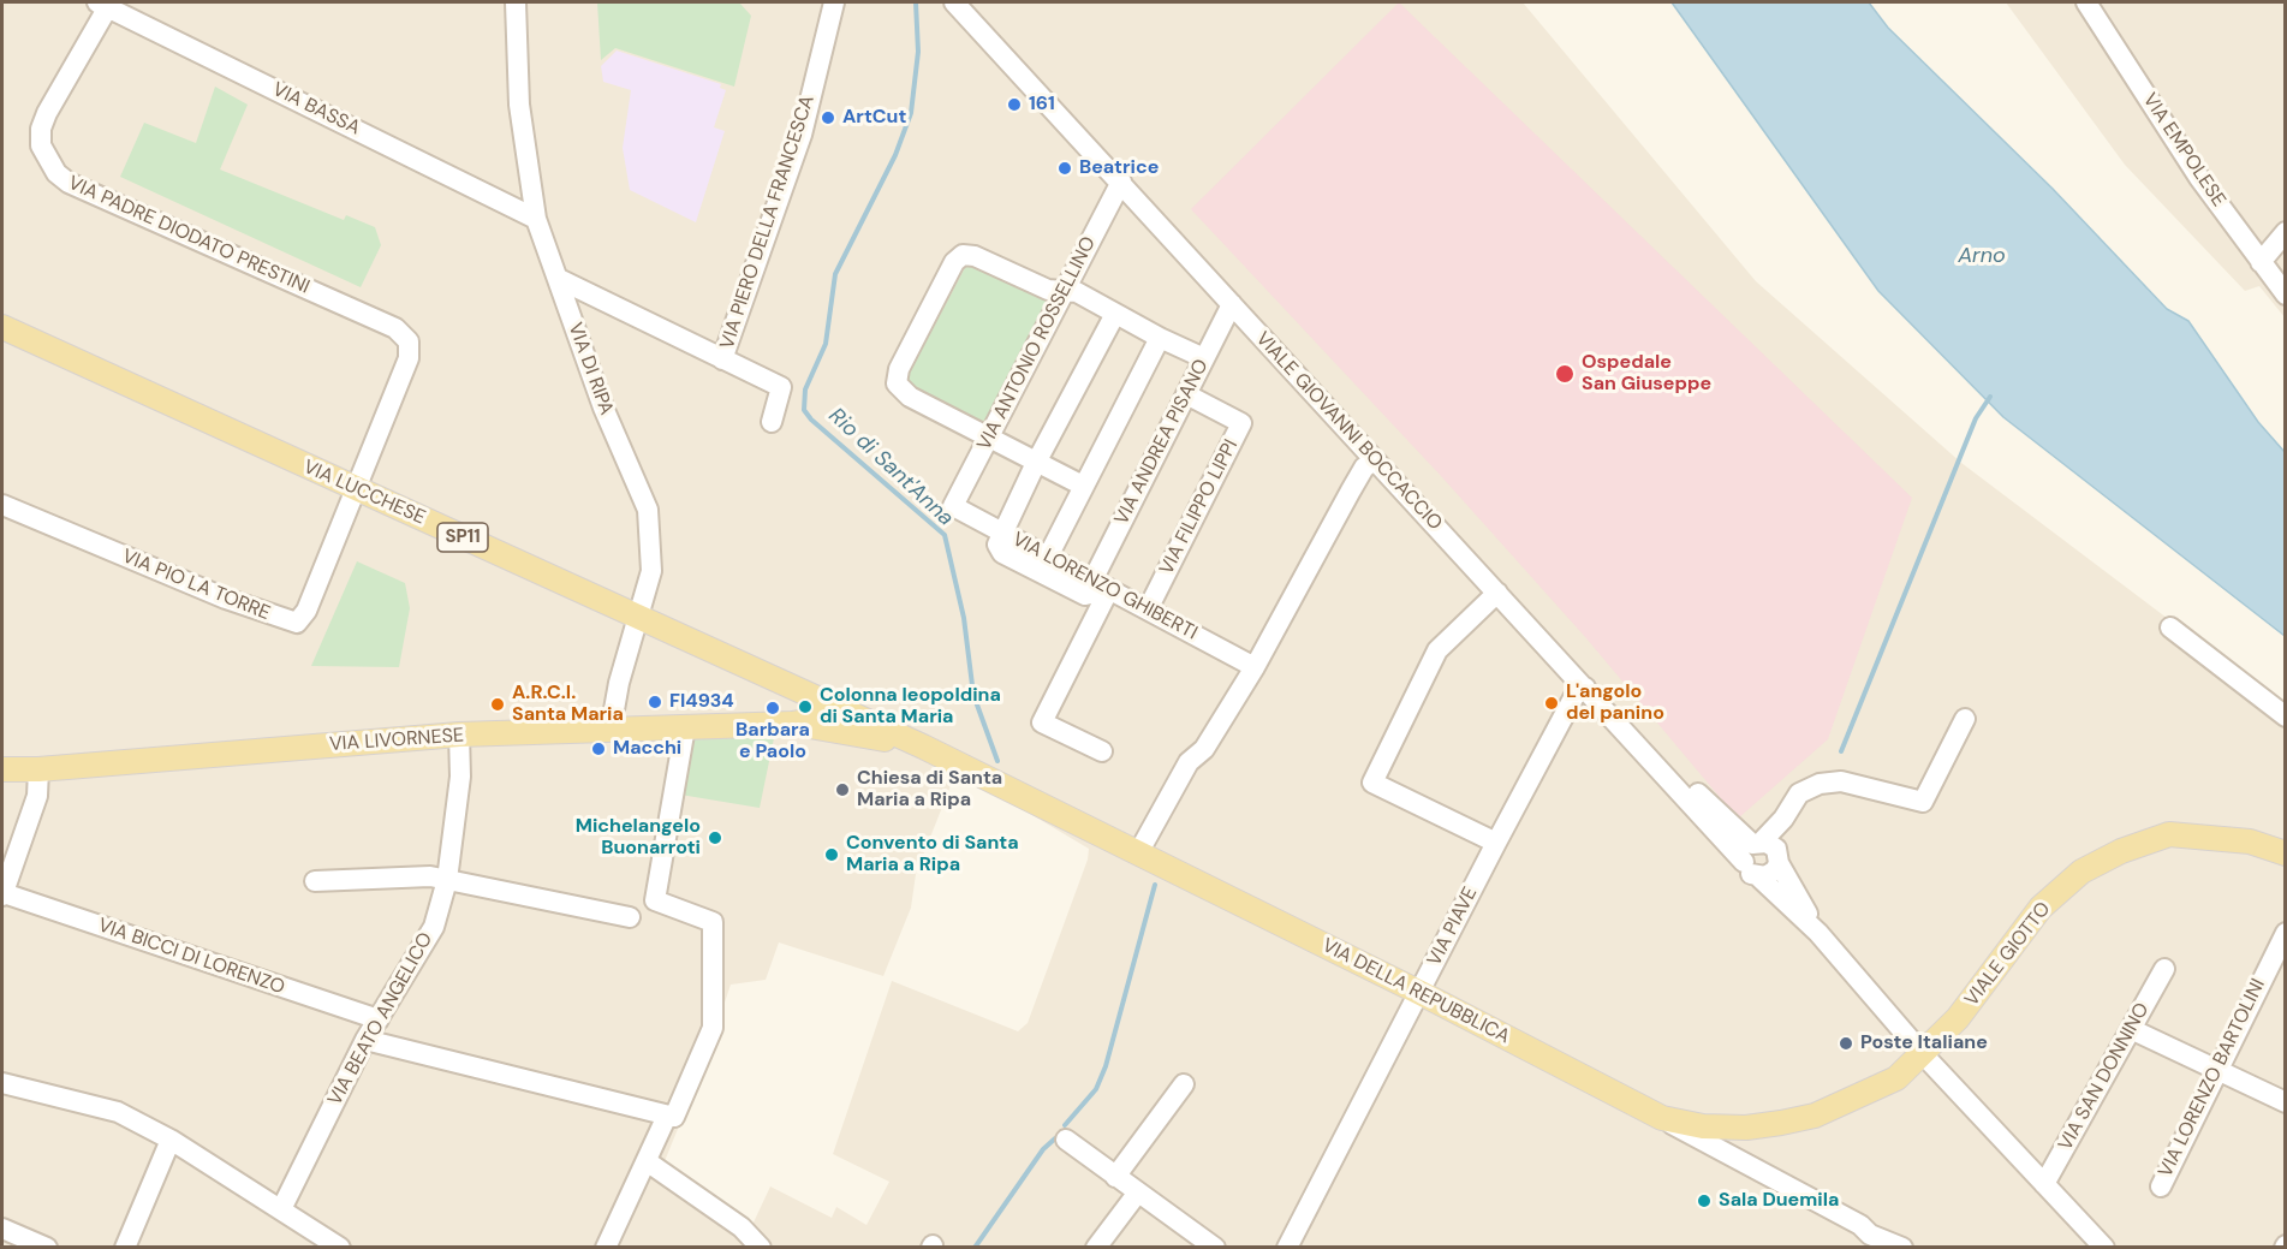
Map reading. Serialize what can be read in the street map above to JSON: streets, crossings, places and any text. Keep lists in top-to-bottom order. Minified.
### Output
{"streets":{"main road":["VIA LUCCHESE","SP11","VIA LIVORNESE","VIALE GIOTTO","VIA DELLA REPUBBLICA"],"street":["VIA BASSA","VIA EMPOLESE","VIA PIERO DELLA FRANCESCA","VIA PADRE DIODATO PRESTINI","VIA ANTONIO ROSSELLINO","VIA DI RIPA","VIALE GIOVANNI BOCCACCIO","VIA ANDREA PISANO","VIA FILIPPO LIPPI","VIA PIO LA TORRE","VIA LORENZO GHIBERTI","VIA PIAVE","VIA BICCI DI LORENZO","VIA BEATO ANGELICO","VIA SAN DONNINO","VIA LORENZO BARTOLINI"]},"crossings":[["VIA BASSA","VIA PADRE DIODATO PRESTINI"],["VIA BASSA","VIA DI RIPA"],["VIA PADRE DIODATO PRESTINI","VIA PIO LA TORRE"],["VIA ANTONIO ROSSELLINO","VIALE GIOVANNI BOCCACCIO"],["VIA ANTONIO ROSSELLINO","VIA LORENZO GHIBERTI"],["VIA DI RIPA","VIA LUCCHESE"],["VIA DI RIPA","VIA LIVORNESE"],["VIALE GIOVANNI BOCCACCIO","VIA ANDREA PISANO"],["VIALE GIOVANNI BOCCACCIO","VIA PIAVE"],["VIALE GIOVANNI BOCCACCIO","VIALE GIOTTO"],["VIALE GIOVANNI BOCCACCIO","VIA SAN DONNINO"],["VIA ANDREA PISANO","VIA FILIPPO LIPPI"],["VIA ANDREA PISANO","VIA LORENZO GHIBERTI"],["VIA LUCCHESE","VIA PIO LA TORRE"],["VIA LUCCHESE","VIA LIVORNESE"],["VIA LUCCHESE","VIA DELLA REPUBBLICA"],["VIA FILIPPO LIPPI","VIA LORENZO GHIBERTI"],["VIA LIVORNESE","VIA DELLA REPUBBLICA"],["VIA LIVORNESE","VIA BEATO ANGELICO"],["VIA PIAVE","VIA DELLA REPUBBLICA"],["VIALE GIOTTO","VIA DELLA REPUBBLICA"],["VIA BICCI DI LORENZO","VIA BEATO ANGELICO"]],"water":["Arno","Rio di Sant'Anna"],"places":["161","ArtCut","Beatrice","Ospedale San Giuseppe","FI4934","L'angolo del panino","A.R.C.I. Santa Maria","Colonna leopoldina di Santa Maria","Barbara e Paolo","Macchi","Chiesa di Santa Maria a Ripa","Michelangelo Buonarroti","Convento di Santa Maria a Ripa","Poste Italiane","Sala Duemila"]}
